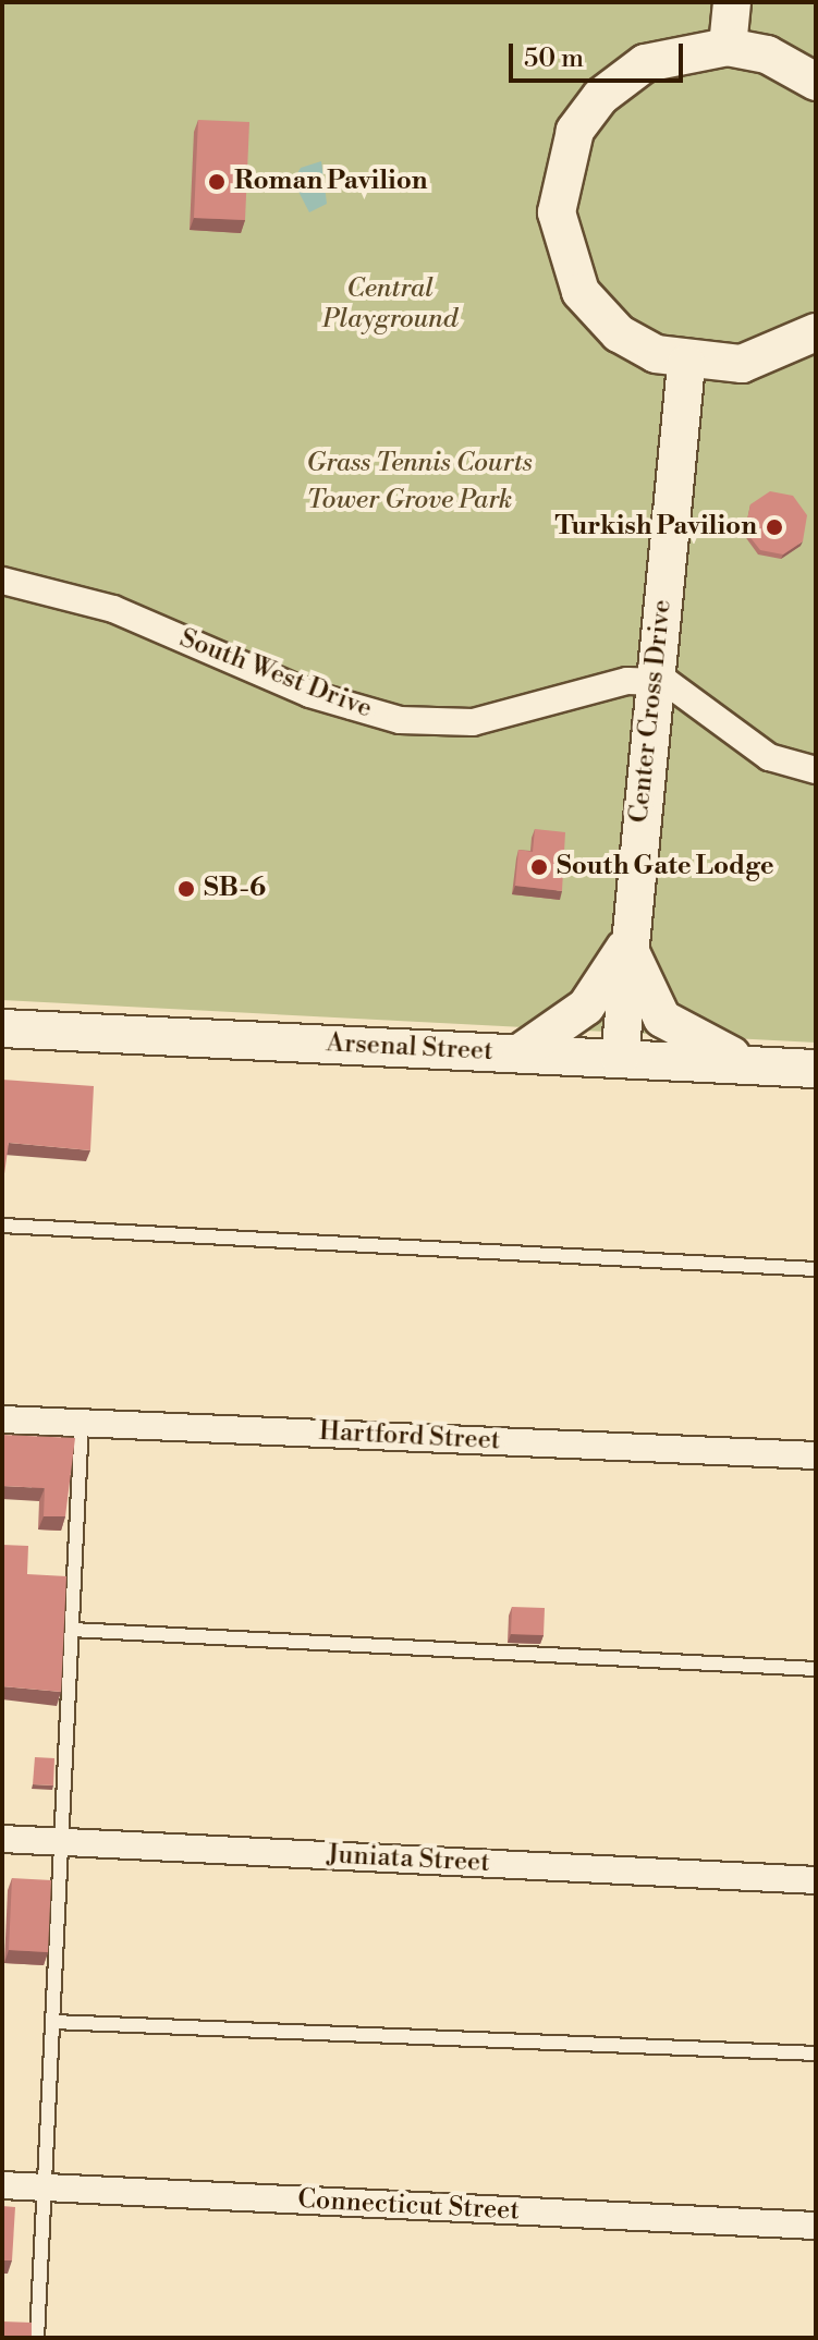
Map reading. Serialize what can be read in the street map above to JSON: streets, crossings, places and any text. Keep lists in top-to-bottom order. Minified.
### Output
{"streets":{"street":["South West Drive","Center Cross Drive","Arsenal Street","Hartford Street","Juniata Street","Connecticut Street"]},"crossings":[["South West Drive","Center Cross Drive"],["Center Cross Drive","Arsenal Street"]],"parks":["Central Playground","Grass Tennis Courts","Tower Grove Park"],"places":["Roman Pavilion","Turkish Pavilion","South Gate Lodge","SB-6"],"scale_bar":"50 m"}
